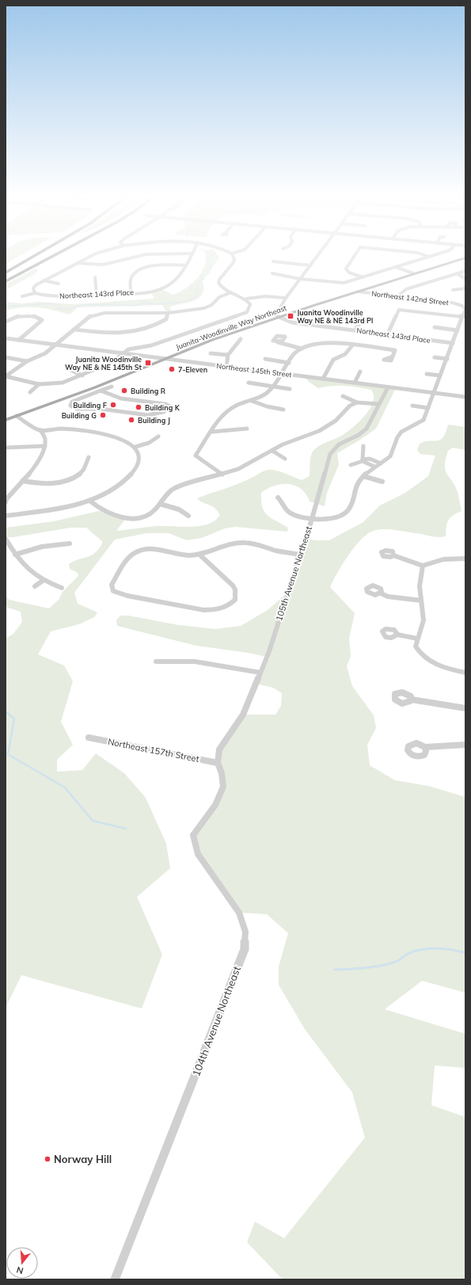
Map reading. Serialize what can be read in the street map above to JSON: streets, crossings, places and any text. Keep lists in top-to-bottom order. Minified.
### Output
{"streets":{"main road":["Juanita-Woodinville Way Northeast"],"street":["Northeast 143rd Place","Northeast 142nd Street","Northeast 145th Street","105th Avenue Northeast","Northeast 157th Street","104th Avenue Northeast"]},"crossings":[["Northeast 143rd Place","Juanita-Woodinville Way Northeast"],["Northeast 142nd Street","Juanita-Woodinville Way Northeast"],["Juanita-Woodinville Way Northeast","Northeast 145th Street"],["Northeast 145th Street","105th Avenue Northeast"],["105th Avenue Northeast","Northeast 157th Street"],["105th Avenue Northeast","104th Avenue Northeast"],["Northeast 157th Street","104th Avenue Northeast"]],"places":{"transit":["Juanita Woodinville Way NE & NE 143rd Pl","Juanita Woodinville Way NE & NE 145th St"],"other":["7-Eleven","Building R","Building F","Building K","Building G","Building J","Norway Hill"]},"north":"bottom"}
